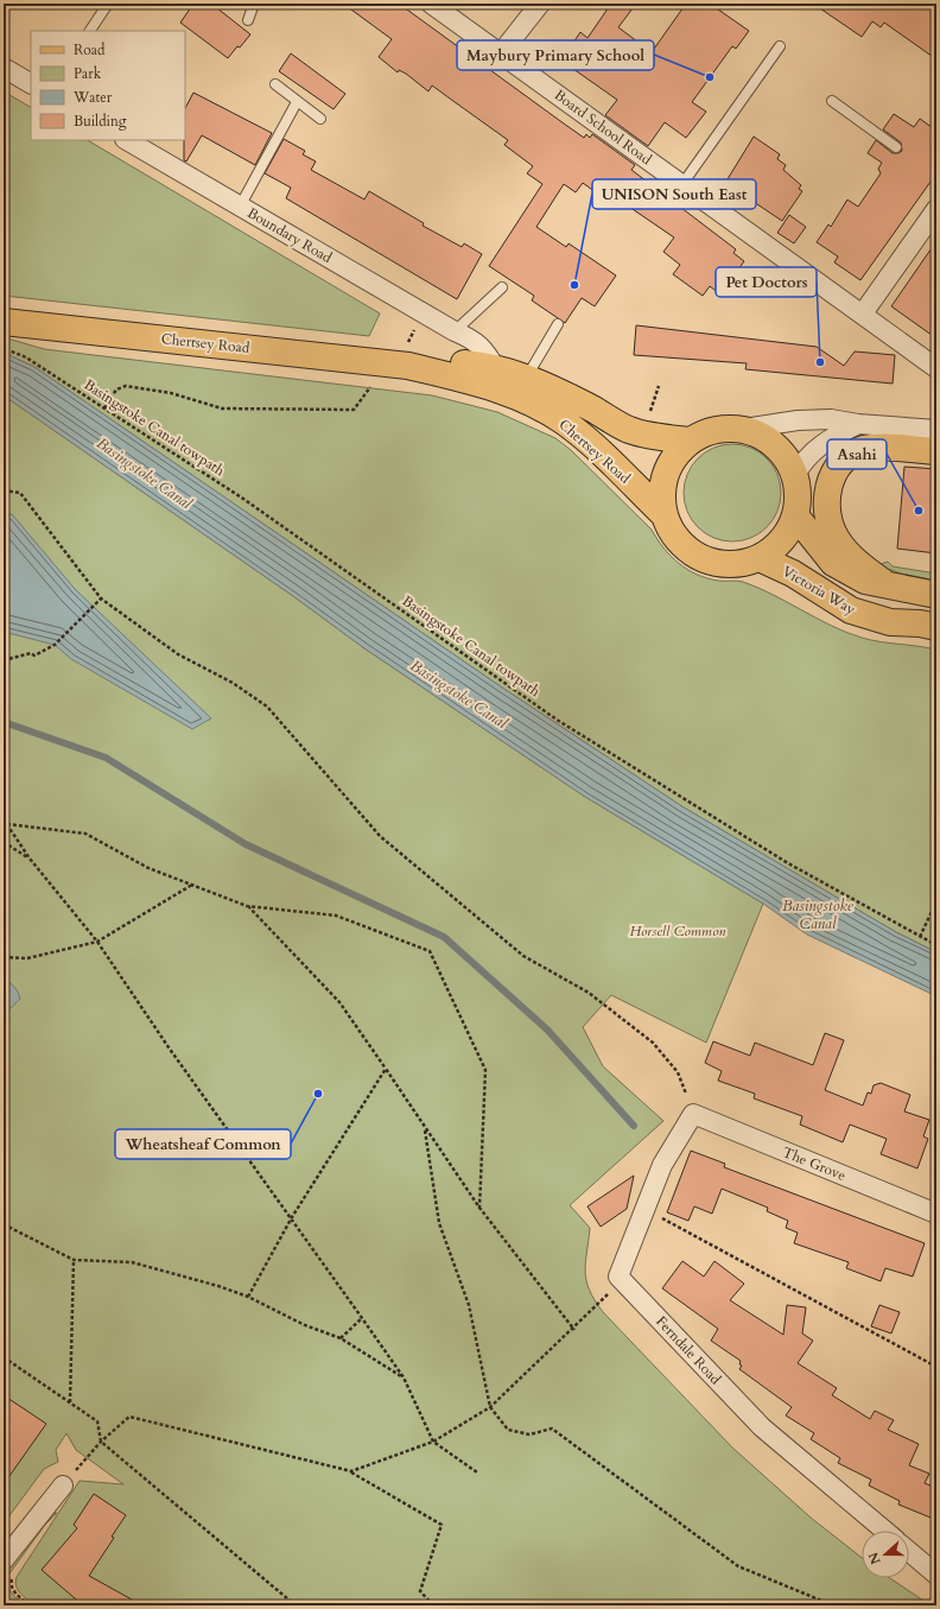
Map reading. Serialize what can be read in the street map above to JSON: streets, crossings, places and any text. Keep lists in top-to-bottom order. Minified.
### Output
{"streets":{"main road":["Chertsey Road","Victoria Way"],"street":["Board School Road","Boundary Road","The Grove","Ferndale Road"],"path":["Basingstoke Canal towpath"]},"crossings":[["Boundary Road","Chertsey Road"],["Chertsey Road","Victoria Way"]],"water":["Basingstoke Canal"],"parks":["Horsell Common"],"places":["Maybury Primary School","UNISON South East","Pet Doctors","Asahi","Wheatsheaf Common"],"legend":["Road","Park","Water","Building"],"north":"left"}
